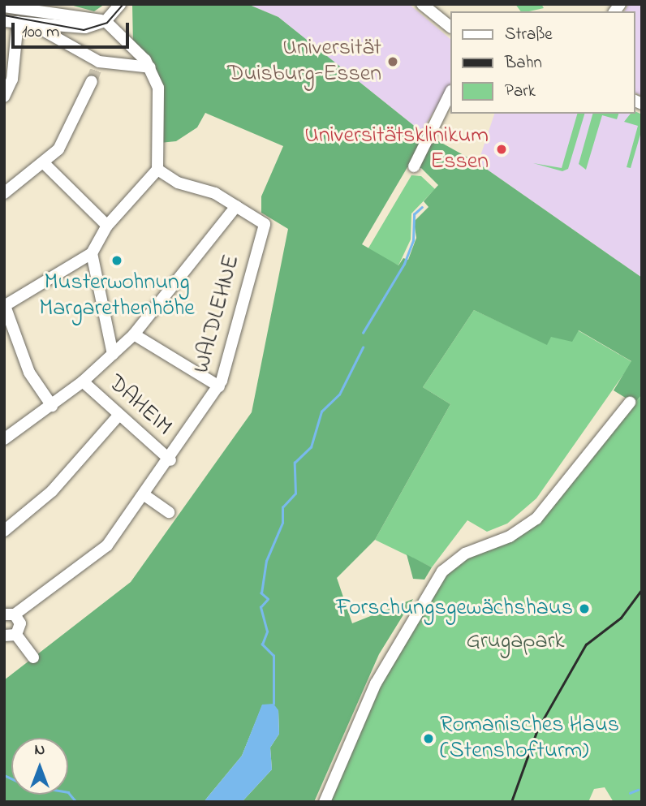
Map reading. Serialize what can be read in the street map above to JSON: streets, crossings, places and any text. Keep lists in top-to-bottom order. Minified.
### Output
{"streets":{"street":["WALDLEHNE","DAHEIM"]},"crossings":[["WALDLEHNE","DAHEIM"]],"parks":["Grugapark"],"places":["Universität Duisburg-Essen","Universitätsklinikum Essen","Musterwohnung Margarethenhöhe","Forschungsgewächshaus","Romanisches Haus (Stenshofturm)"],"legend":["Straße","Bahn","Park"],"scale_bar":"100 m","north":"top"}
